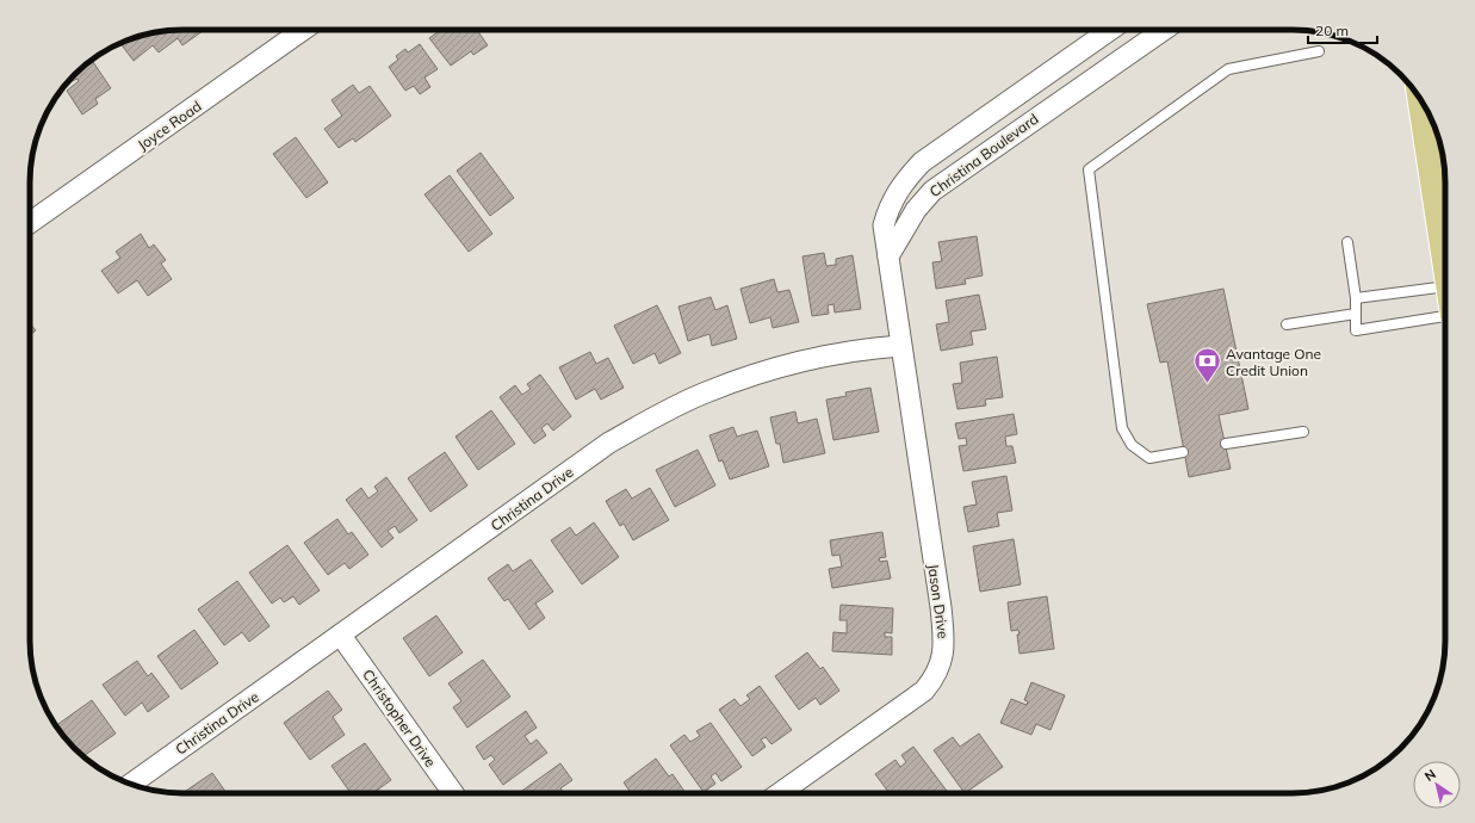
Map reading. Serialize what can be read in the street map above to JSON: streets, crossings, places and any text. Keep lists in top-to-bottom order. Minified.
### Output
{"streets":{"street":["Joyce Road","Christina Boulevard","Christina Drive","Jason Drive","Christopher Drive"]},"crossings":[["Christina Drive","Jason Drive"],["Christina Drive","Christopher Drive"]],"places":{"bank":["Avantage One Credit Union"]},"scale_bar":"20 m","north":"top left"}
